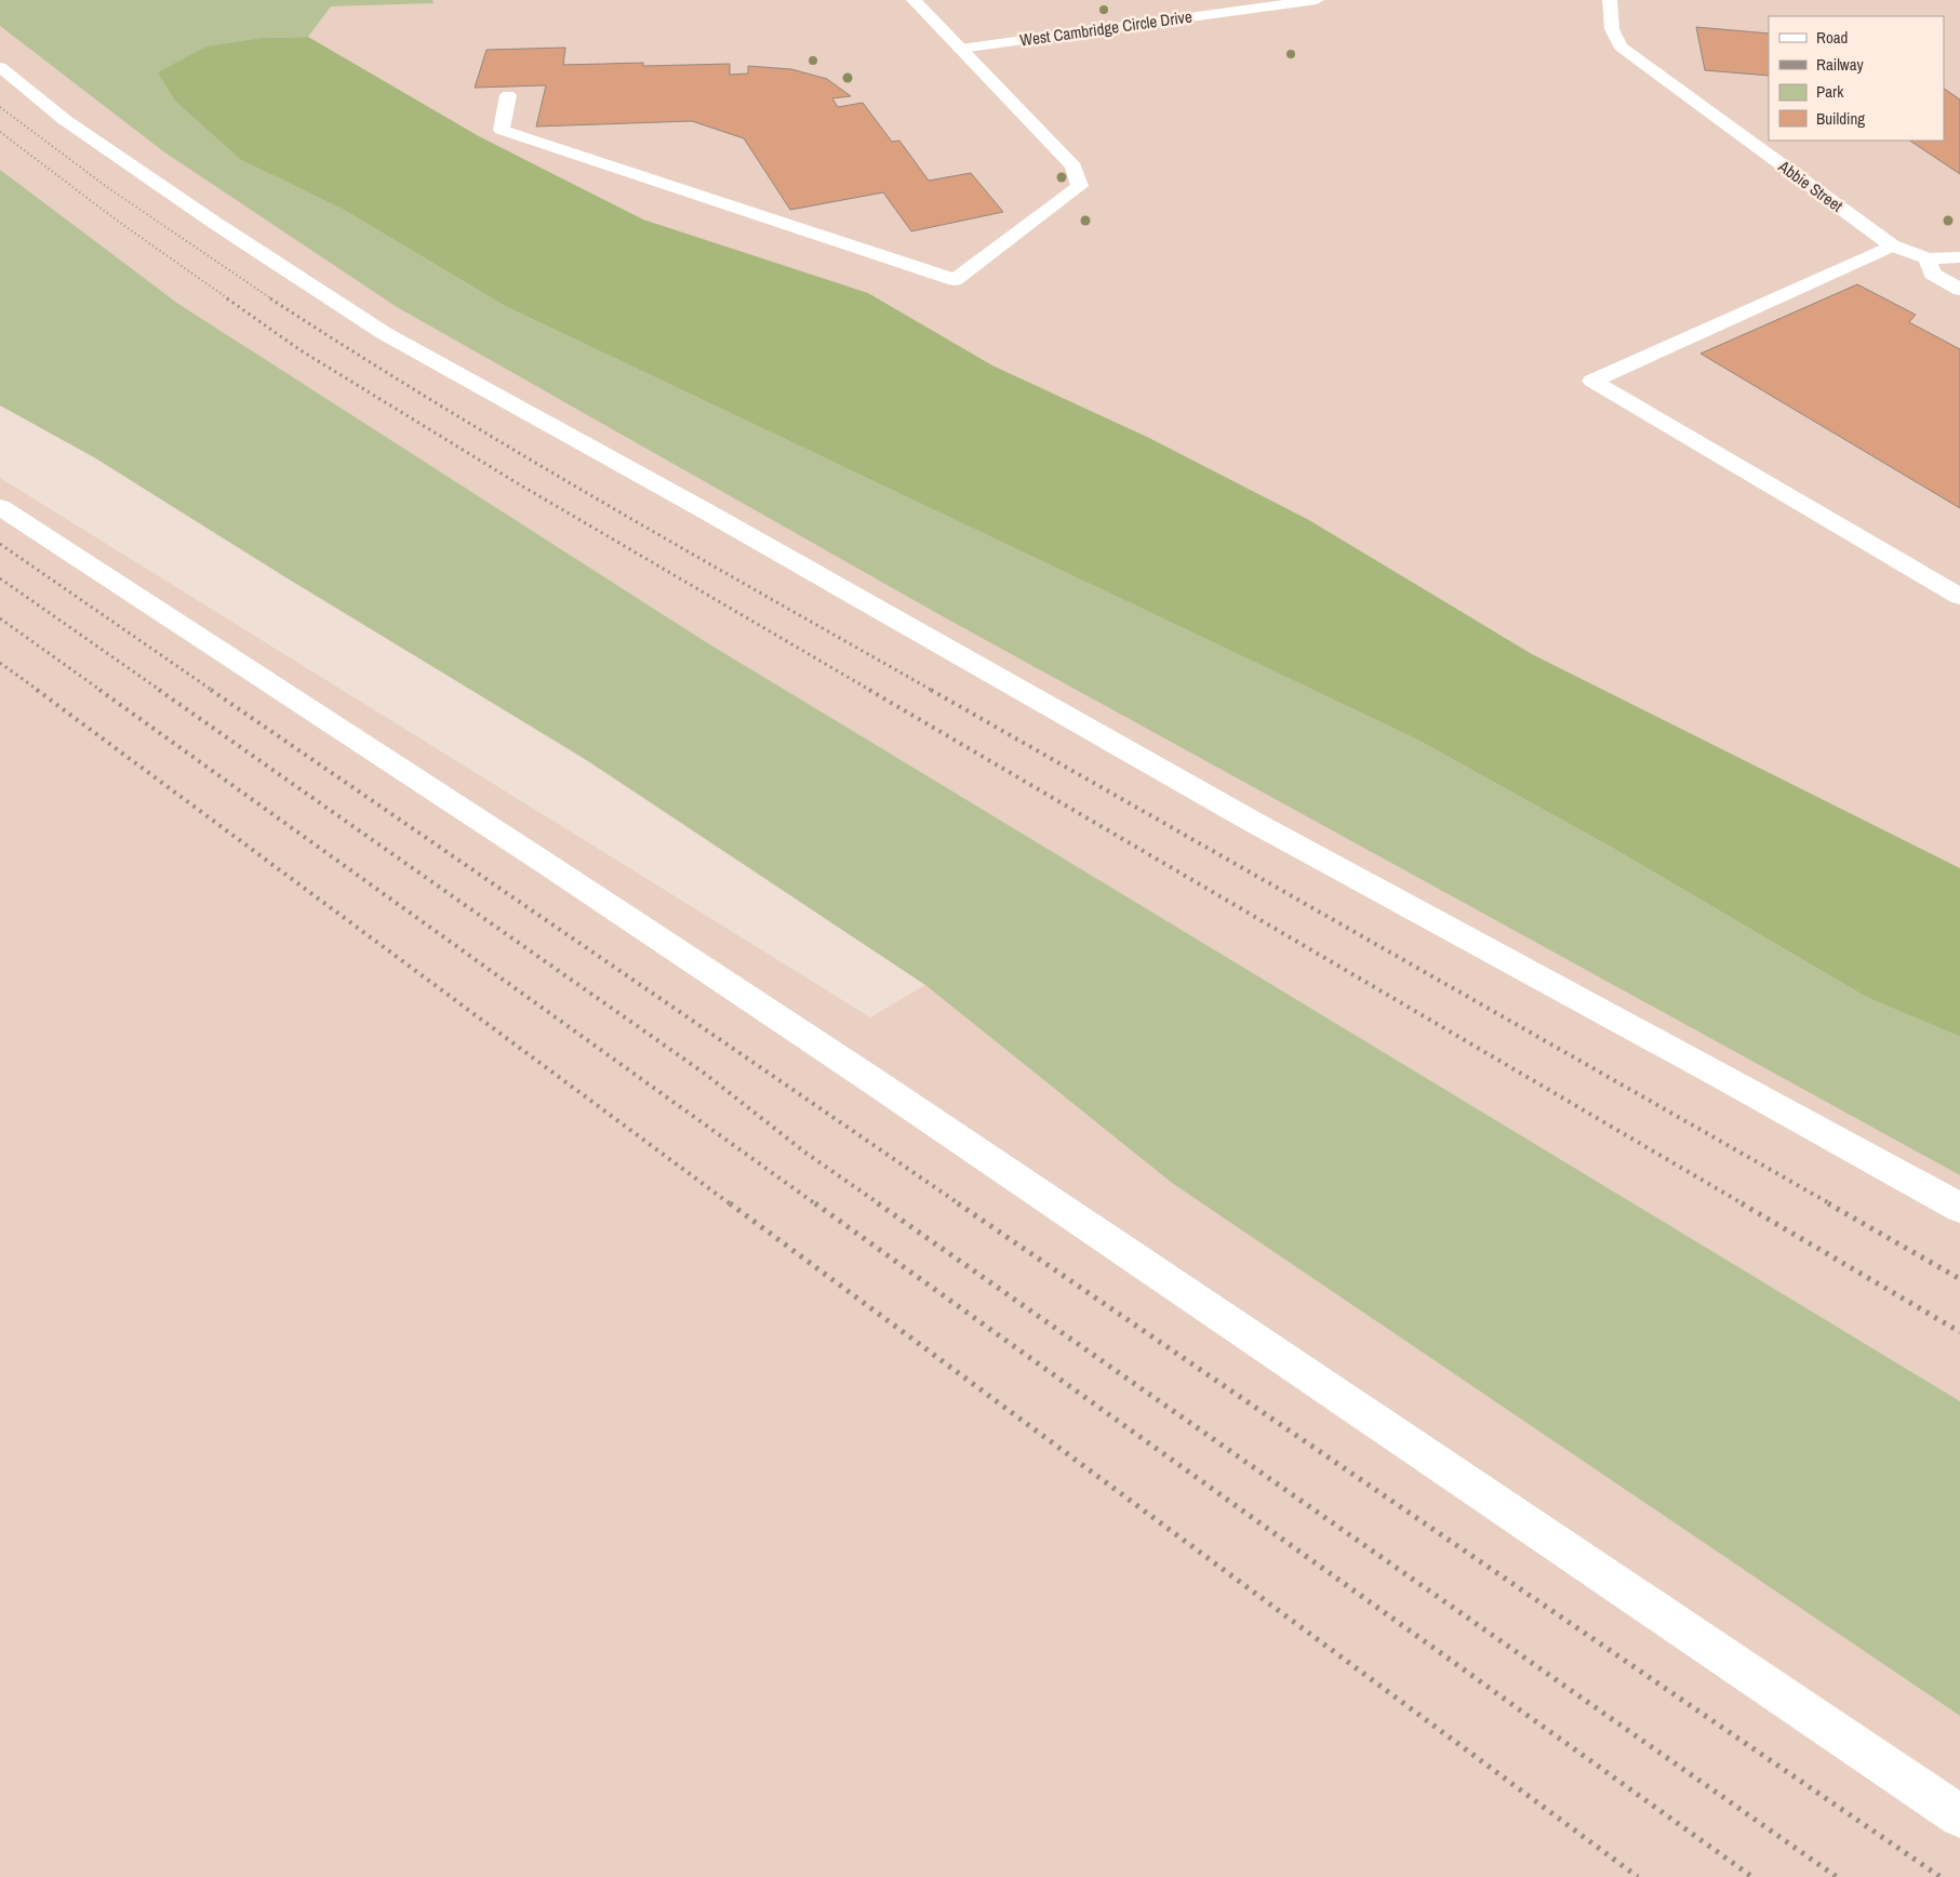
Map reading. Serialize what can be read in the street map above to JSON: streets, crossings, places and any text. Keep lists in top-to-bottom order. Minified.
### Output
{"streets":{"street":["West Cambridge Circle Drive","Abbie Street"]},"legend":["Road","Railway","Park","Building"]}
